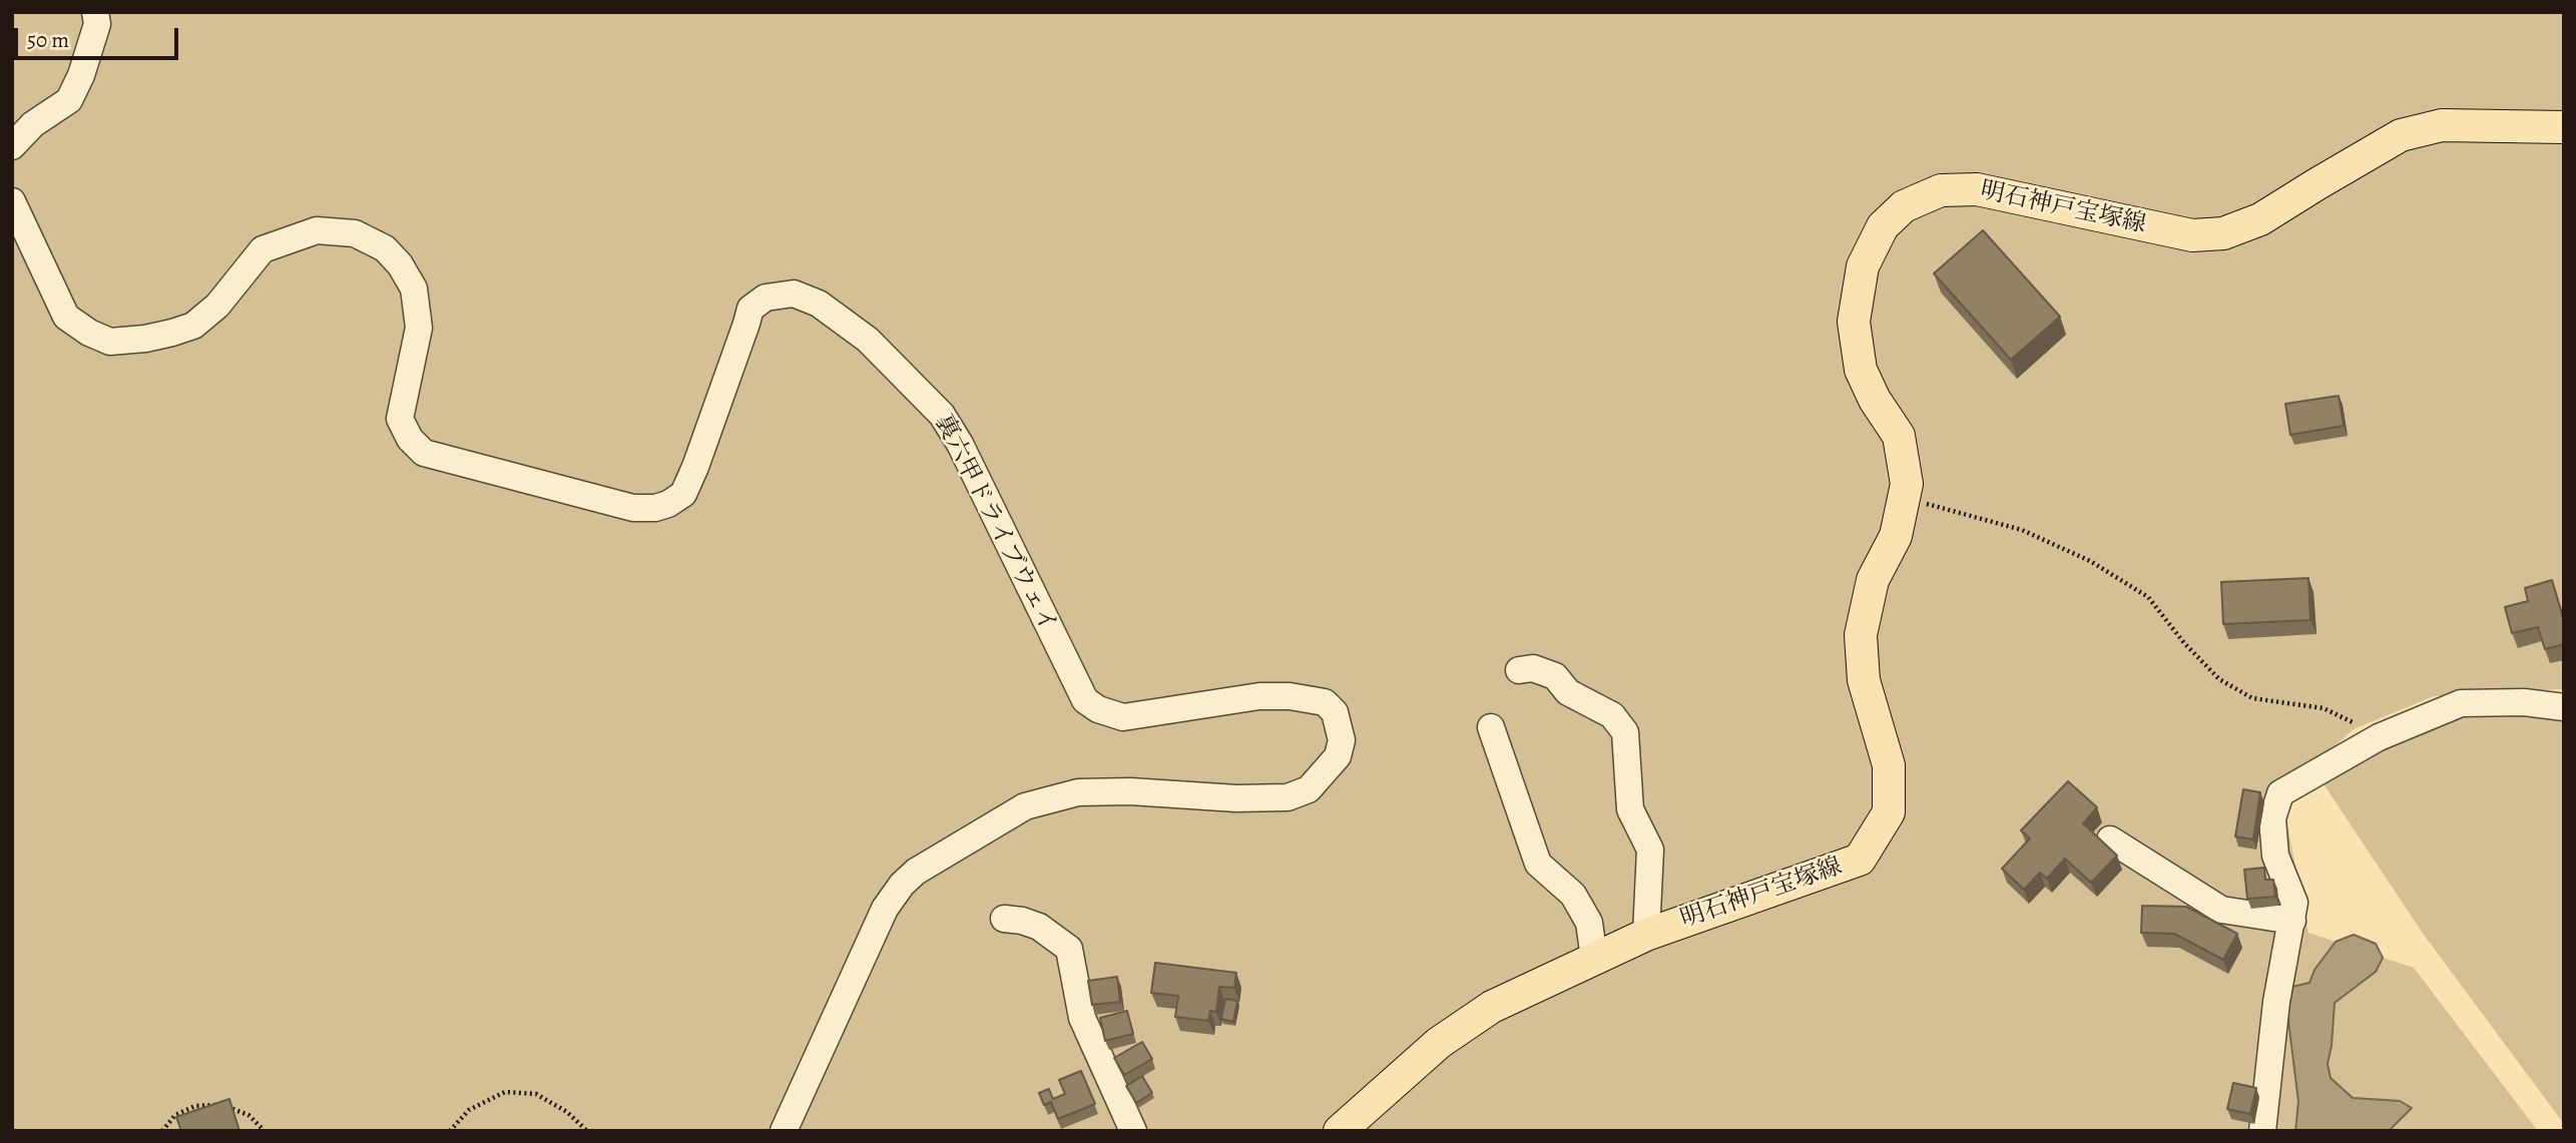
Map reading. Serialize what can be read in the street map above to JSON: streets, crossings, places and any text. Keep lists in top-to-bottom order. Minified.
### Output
{"streets":{"main road":["明石神戸宝塚線"],"street":["裏六甲ドライブウェイ"]},"scale_bar":"50 m"}
